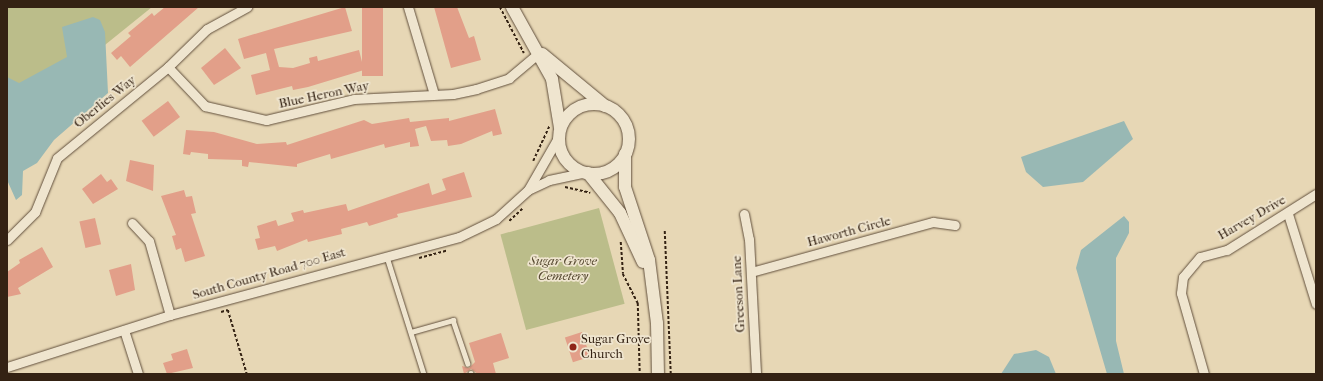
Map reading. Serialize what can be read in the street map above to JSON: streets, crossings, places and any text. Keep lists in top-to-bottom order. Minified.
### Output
{"streets":{"street":["Blue Heron Way","Oberlies Way","Harvey Drive","Haworth Circle","South County Road 700 East","Greeson Lane"]},"crossings":[["Blue Heron Way","Oberlies Way"],["Haworth Circle","Greeson Lane"]],"parks":["Sugar Grove Cemetery"],"places":["Sugar Grove Church"]}
